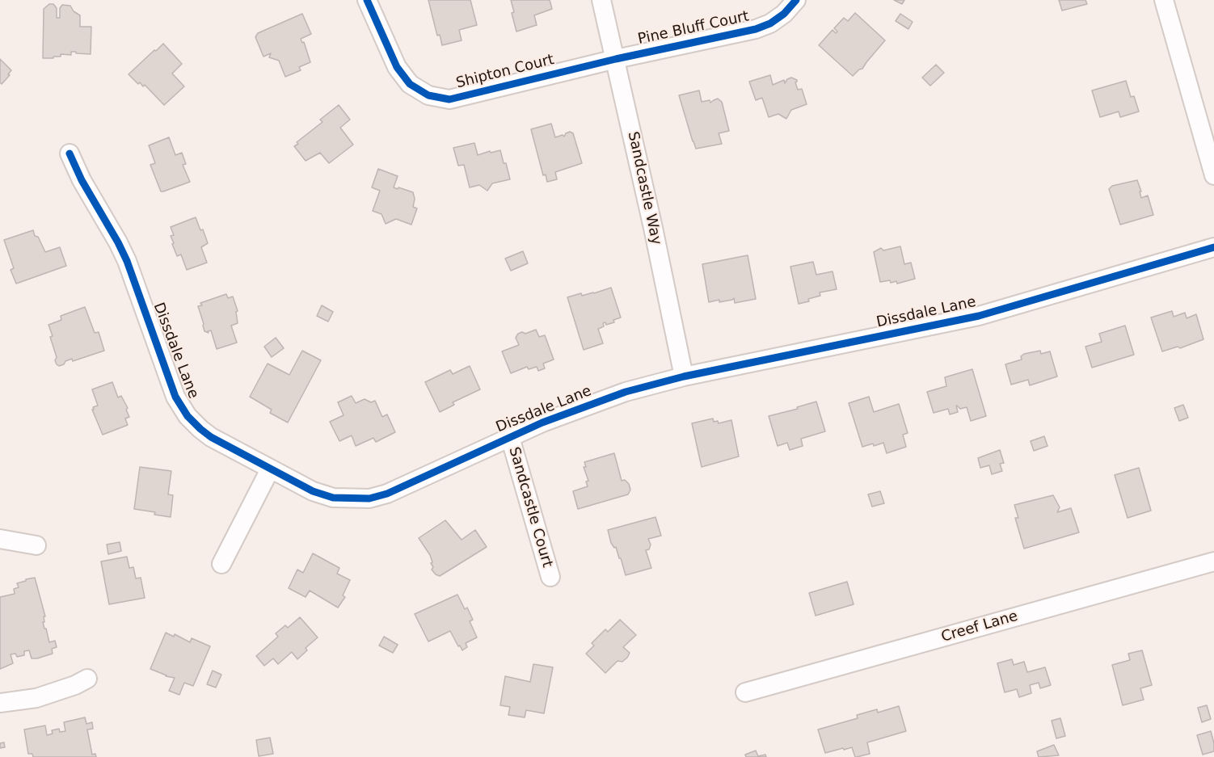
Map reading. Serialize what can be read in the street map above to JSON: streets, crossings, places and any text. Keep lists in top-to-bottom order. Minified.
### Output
{"streets":{"street":["Pine Bluff Court","Shipton Court","Sandcastle Way","Dissdale Lane","Sandcastle Court","Creef Lane"]},"crossings":[["Pine Bluff Court","Shipton Court"],["Pine Bluff Court","Sandcastle Way"],["Shipton Court","Sandcastle Way"],["Sandcastle Way","Dissdale Lane"],["Dissdale Lane","Sandcastle Court"]]}
